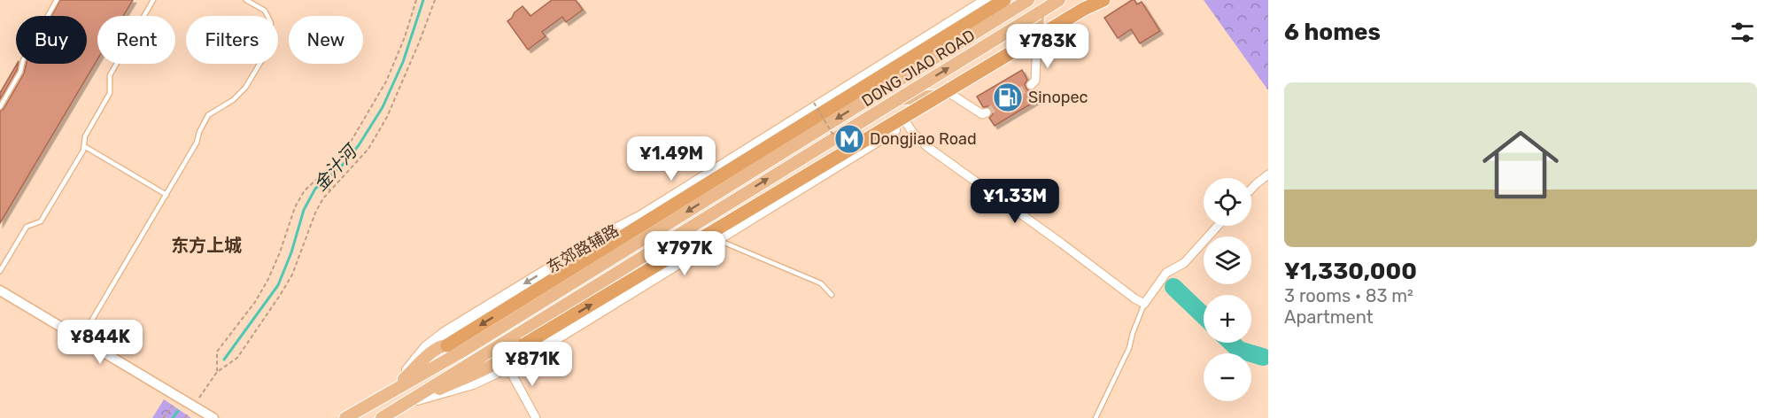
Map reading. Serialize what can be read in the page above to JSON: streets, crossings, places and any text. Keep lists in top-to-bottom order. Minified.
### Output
{"streets":{"main road":["DONG JIAO ROAD","东郊路辅路"]},"crossings":[["DONG JIAO ROAD","东郊路辅路"]],"districts":["东方上城"],"water":["金汁河"],"places":{"fuel station":["Sinopec"],"metro station":["Dongjiao Road"]},"page":{"heading":"6 homes","chip":["Buy","Rent","Filters","New"],"price":["¥783K","¥1.49M","¥1.33M","¥797K","¥844K","¥871K"],"list":[{"name":"¥1,330,000","note":"3 rooms · 83 m² · Apartment"}],"map_buttons":["+","−"]}}
